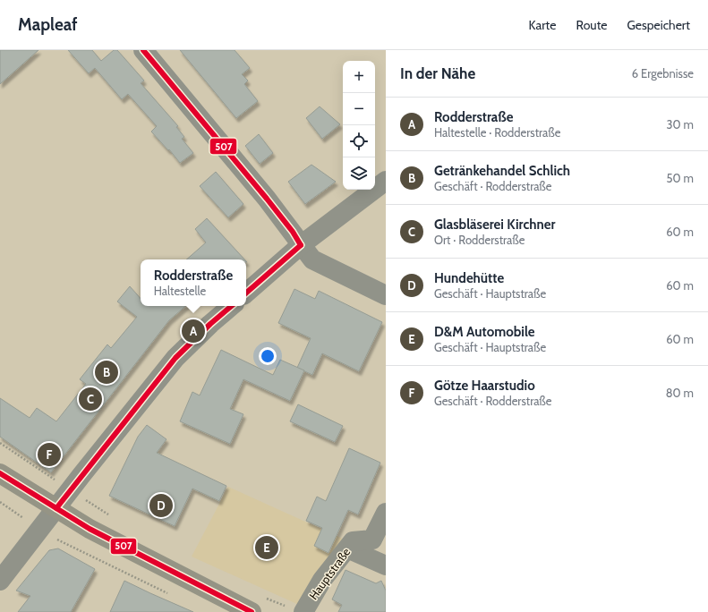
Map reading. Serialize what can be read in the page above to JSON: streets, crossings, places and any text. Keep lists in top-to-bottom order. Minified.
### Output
{"streets":{"street":["Hauptstraße"]},"lines":["transit line 507"],"page":{"header":"Mapleaf","nav":["Karte","Route","Gespeichert"],"heading":["In der Nähe","6 Ergebnisse"],"map_buttons":["+","−"],"list":[{"mark":"A","name":"Rodderstraße","note":"Haltestelle · Rodderstraße","value":"30 m"},{"mark":"B","name":"Getränkehandel Schlich","note":"Geschäft · Rodderstraße","value":"50 m"},{"mark":"C","name":"Glasbläserei Kirchner","note":"Ort · Rodderstraße","value":"60 m"},{"mark":"D","name":"Hundehütte","note":"Geschäft · Hauptstraße","value":"60 m"},{"mark":"E","name":"D&M Automobile","note":"Geschäft · Hauptstraße","value":"60 m"},{"mark":"F","name":"Götze Haarstudio","note":"Geschäft · Rodderstraße","value":"80 m"}],"popup":["Rodderstraße","Haltestelle"],"pins":["A","B","C","F","D","E"]}}
